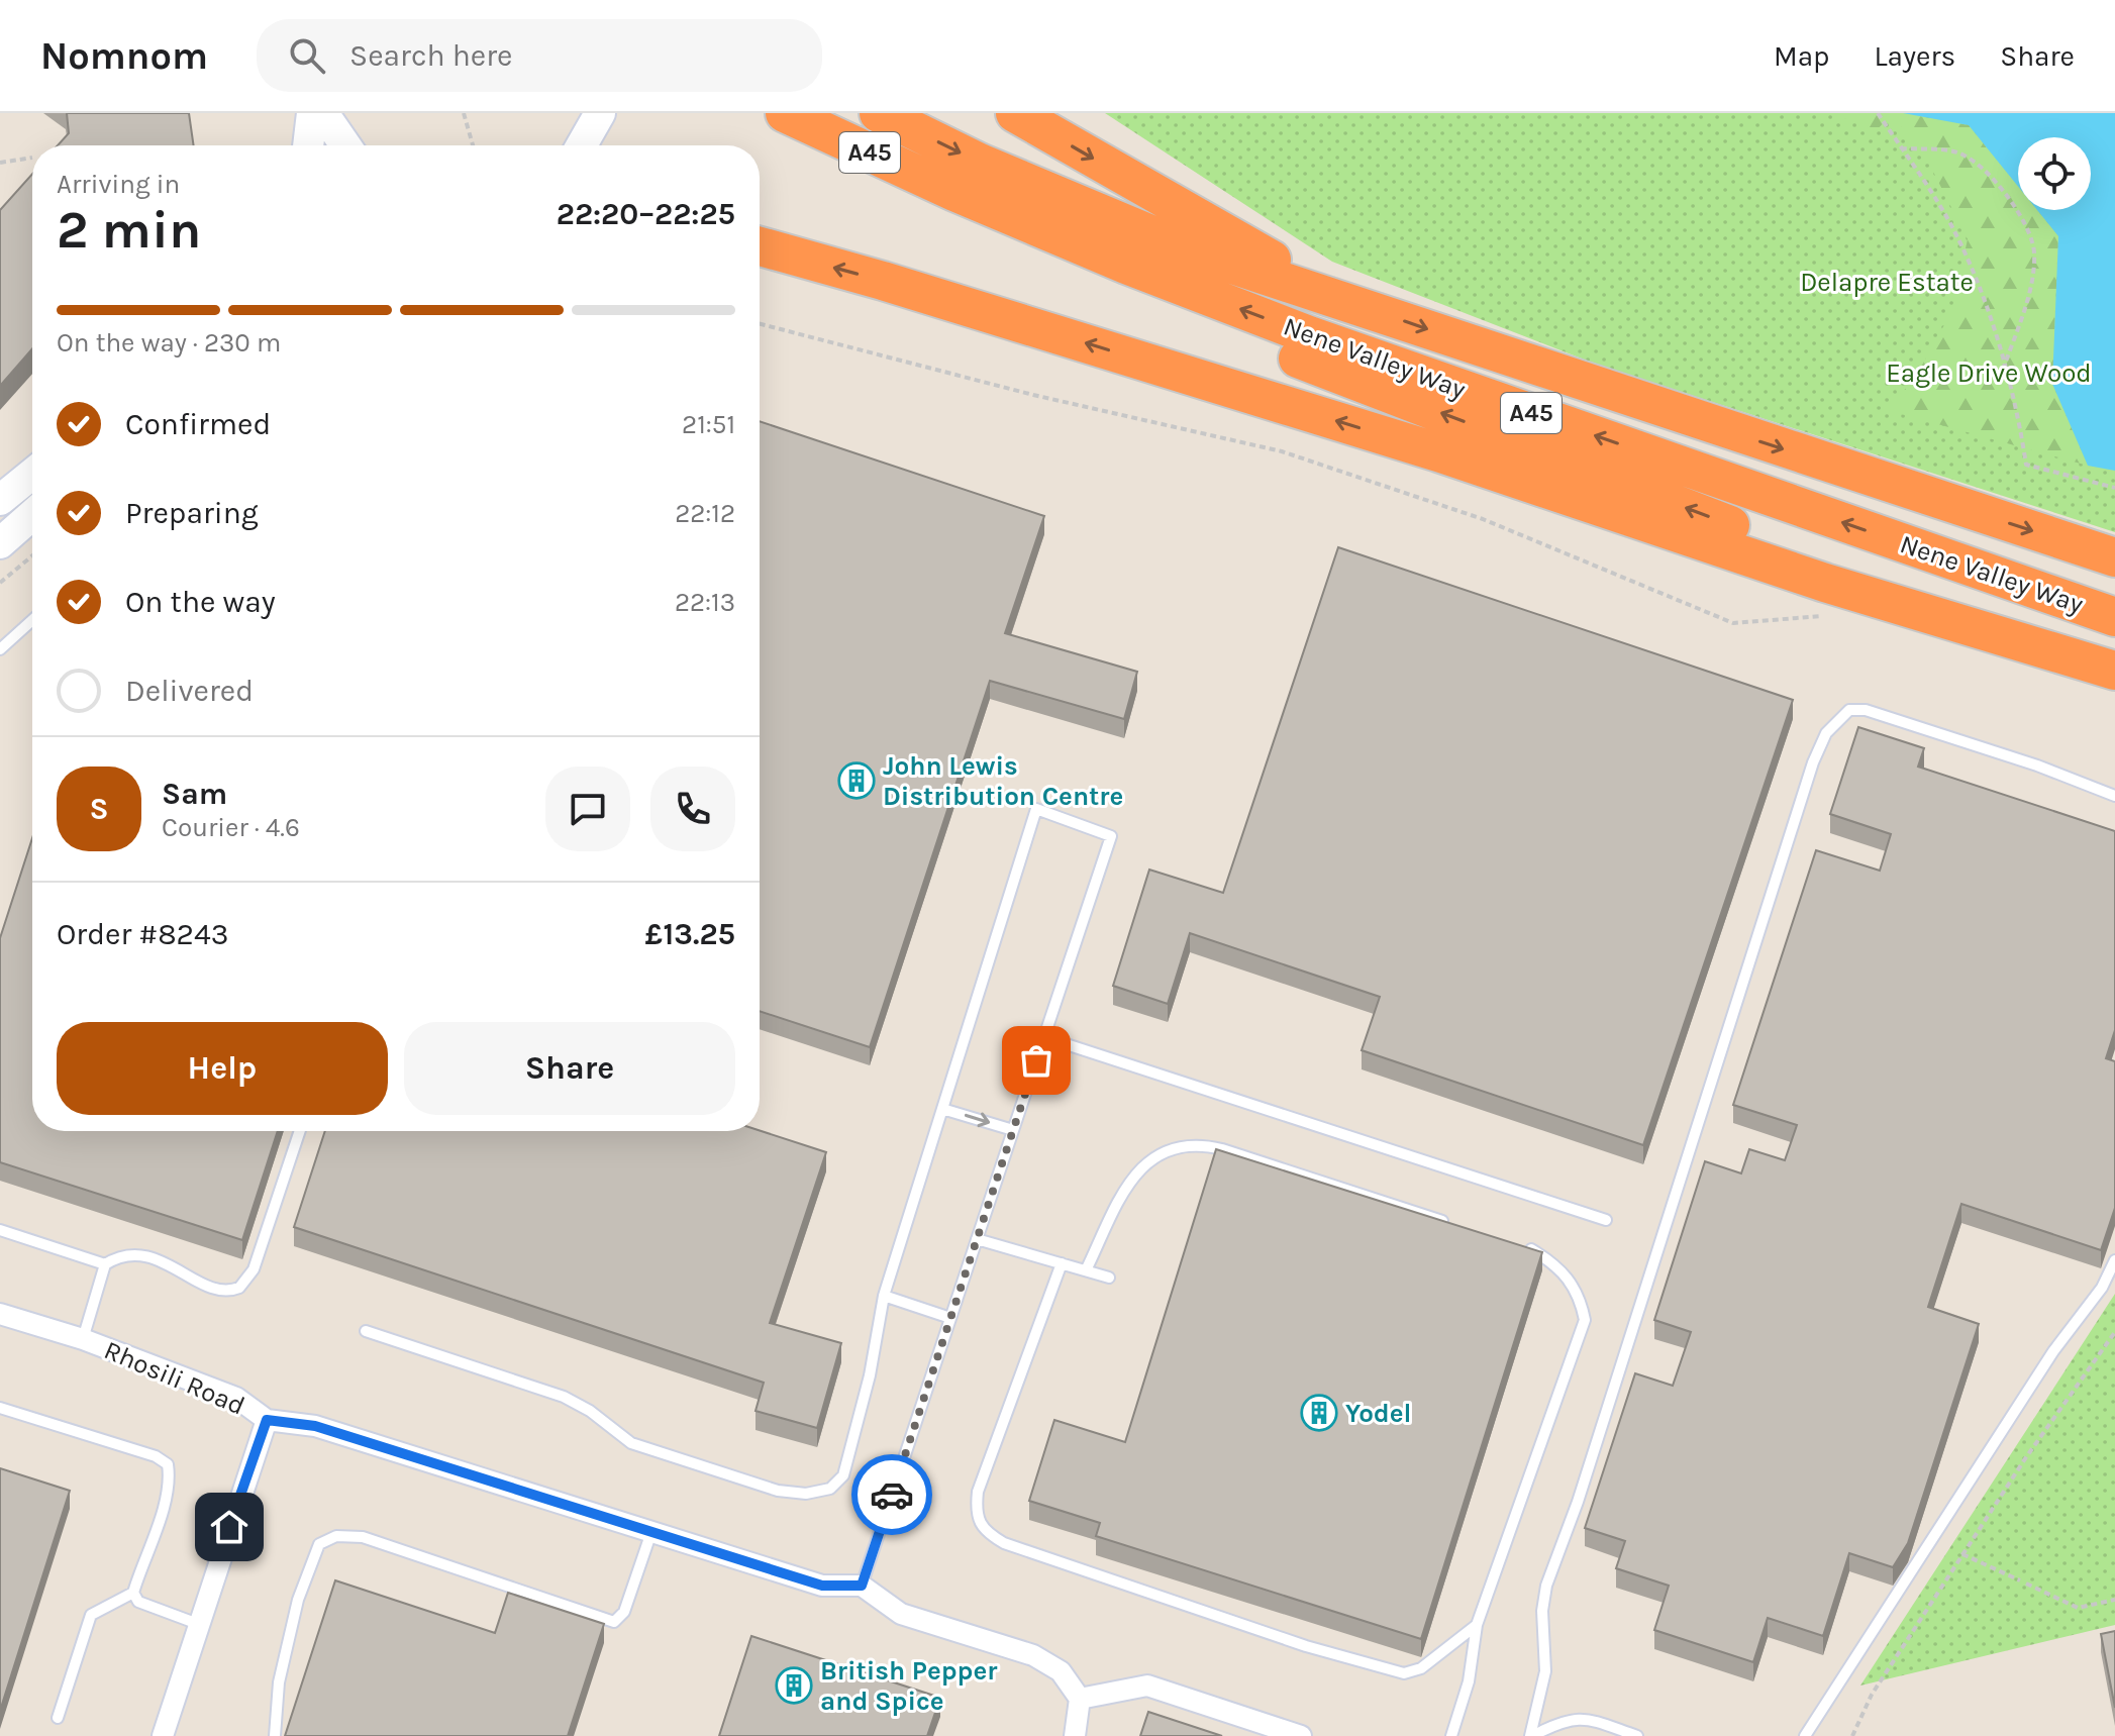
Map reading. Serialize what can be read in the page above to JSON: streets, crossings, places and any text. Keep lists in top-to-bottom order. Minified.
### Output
{"streets":{"highway":["A45","Nene Valley Way"],"street":["Rhosili Road"]},"parks":["Delapre Estate","Eagle Drive Wood"],"places":{"building":["John Lewis Distribution Centre","Yodel","British Pepper and Spice"]},"page":{"header":"Nomnom","search":"Search here","nav":["Map","Layers","Share"],"heading":["2 min","Arriving in","22:20–22:25"],"panel":["Sam","Courier · 4.6","Order #8243","£13.25"],"bar":"On the way · 230 m","list":[["Confirmed","21:51"],["Preparing","22:12"],["On the way","22:13"],"Delivered"],"round":"S","buttons":["Help","Share"]}}
